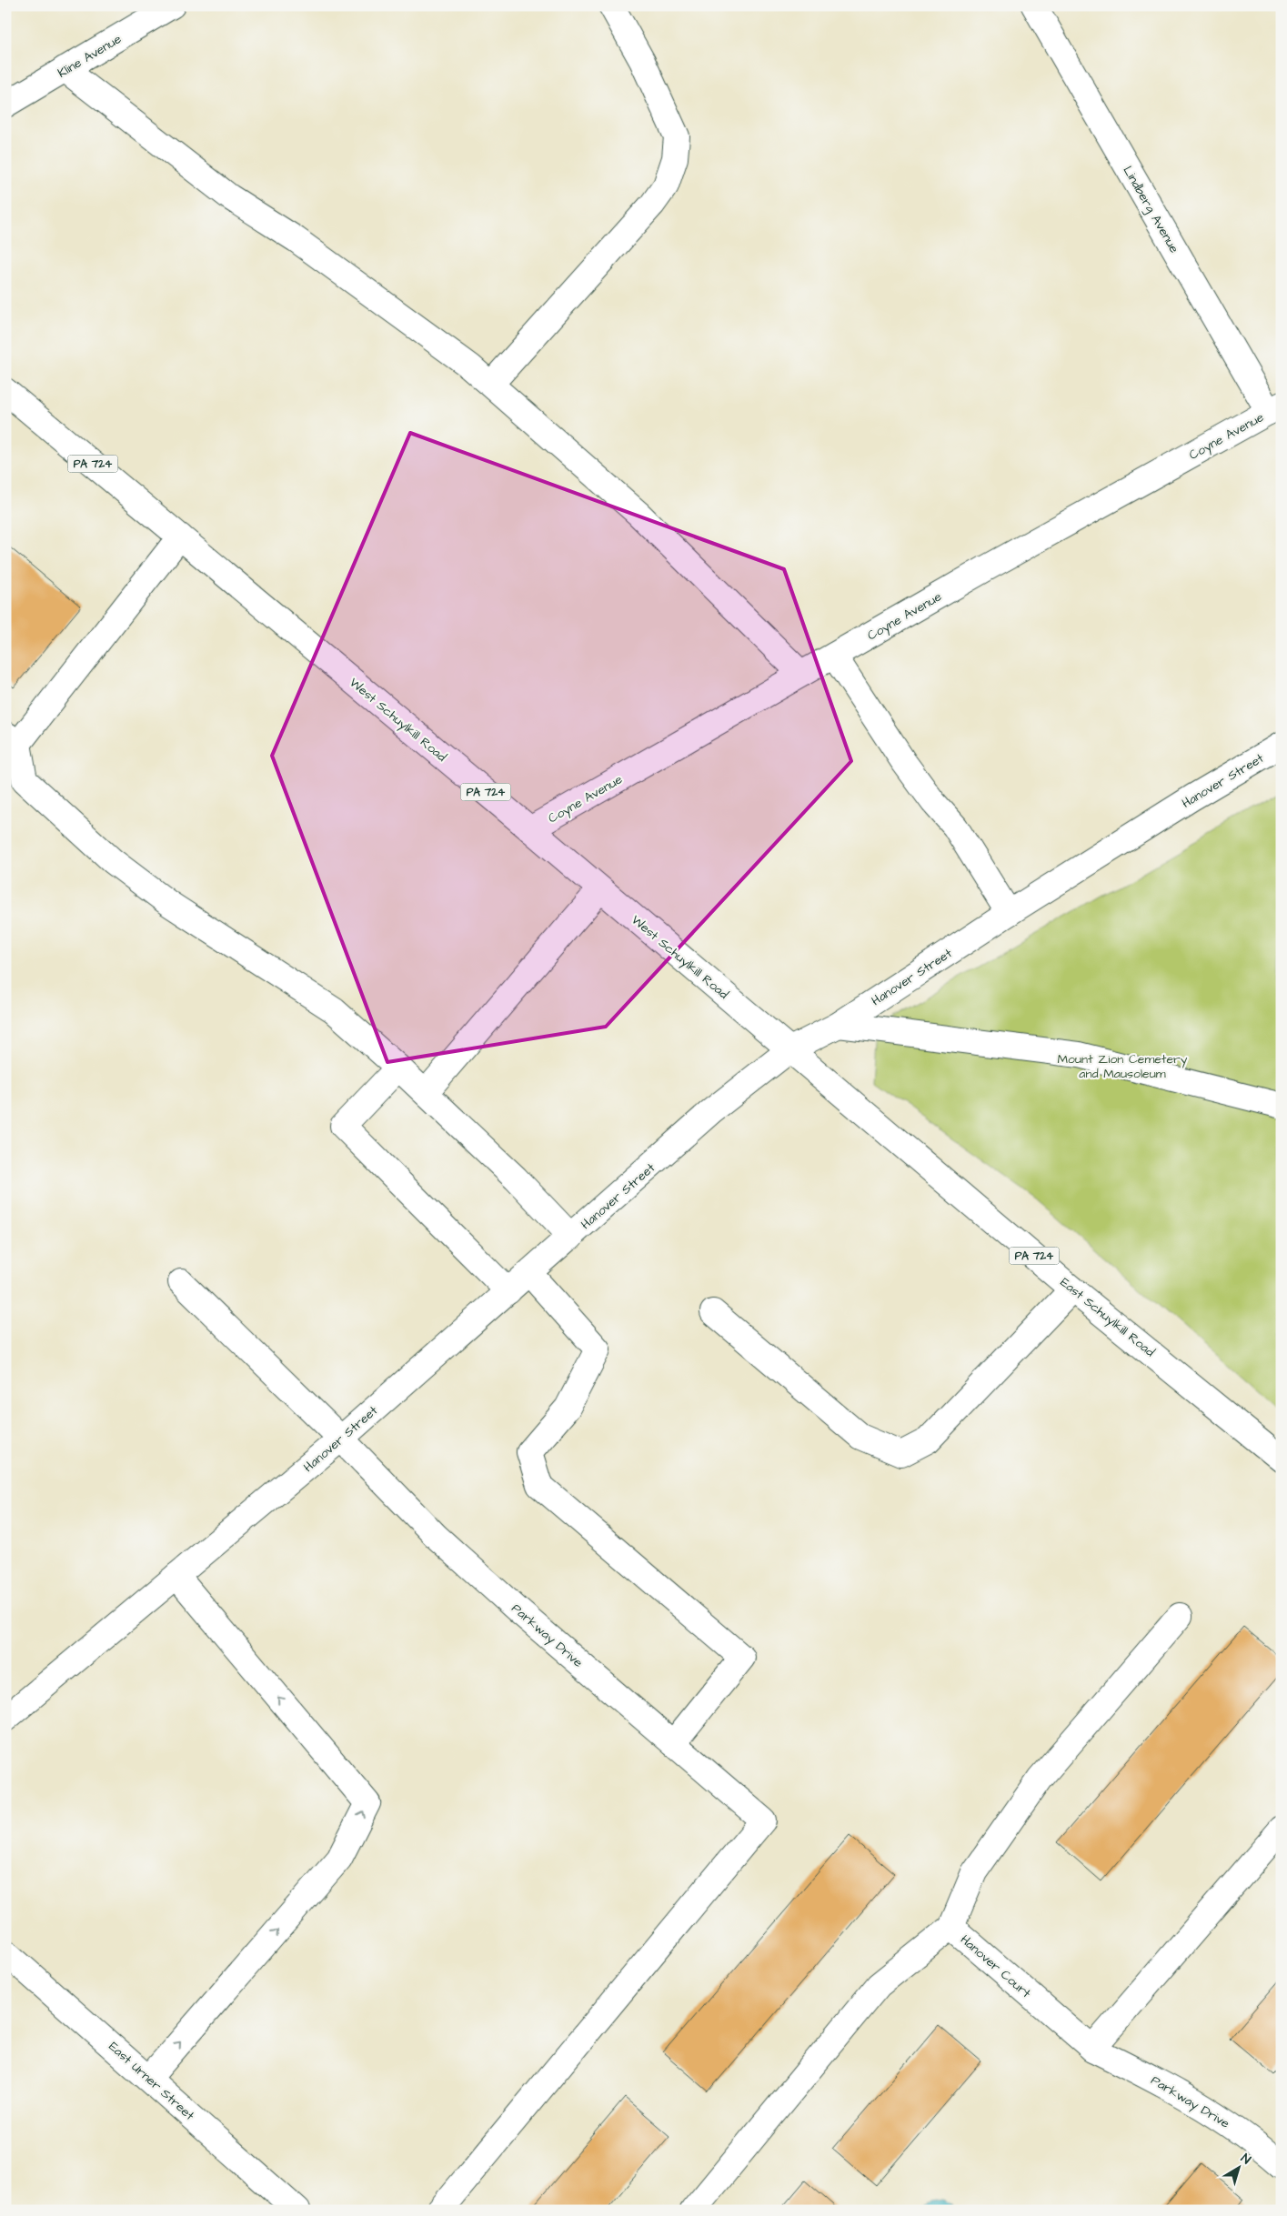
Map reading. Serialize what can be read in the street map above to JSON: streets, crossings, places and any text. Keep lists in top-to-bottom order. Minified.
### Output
{"streets":{"street":["Kline Avenue","Lindberg Avenue","Coyne Avenue","PA 724","West Schuylkill Road","Hanover Street","East Schuylkill Road","Parkway Drive","Hanover Court","East Urner Street"]},"crossings":[["Lindberg Avenue","Coyne Avenue"],["Coyne Avenue","West Schuylkill Road"],["West Schuylkill Road","Hanover Street"],["West Schuylkill Road","East Schuylkill Road"],["Hanover Street","East Schuylkill Road"],["Hanover Street","Parkway Drive"],["Parkway Drive","Hanover Court"]],"parks":["Mount Zion Cemetery and Mausoleum"],"north":"top right"}
